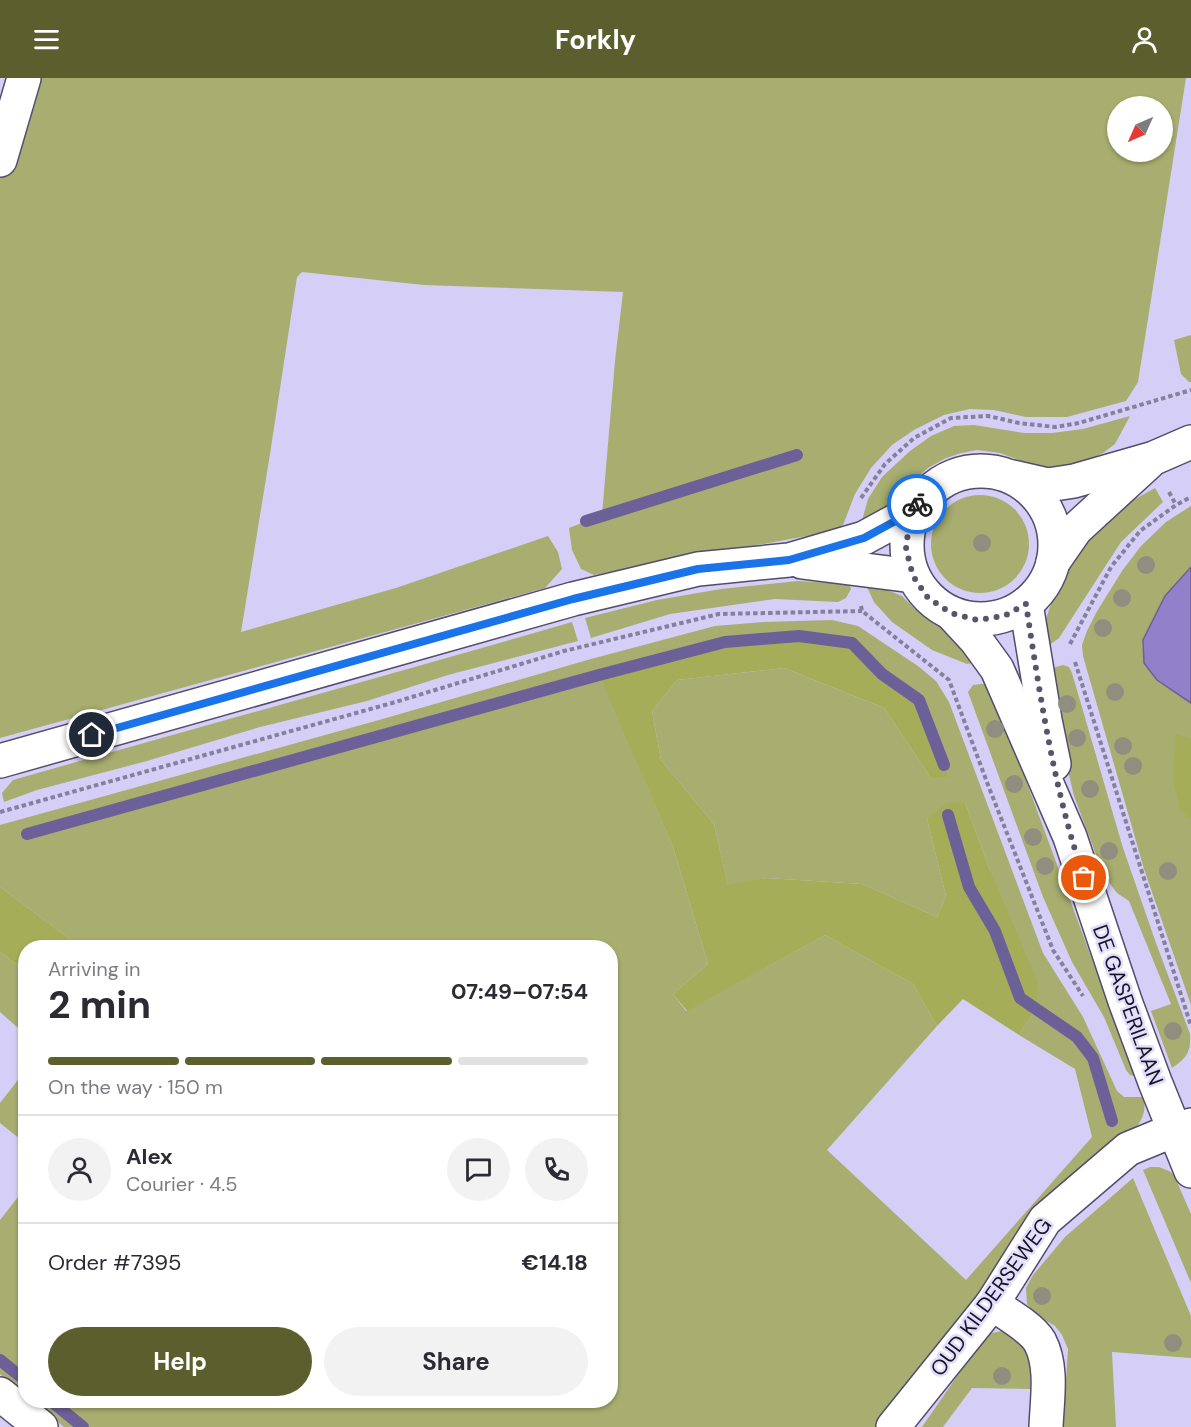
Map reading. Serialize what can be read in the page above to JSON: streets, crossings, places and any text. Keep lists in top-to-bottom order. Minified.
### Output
{"streets":{"street":["DE GASPERILAAN","OUD KILDERSEWEG"]},"crossings":[["DE GASPERILAAN","OUD KILDERSEWEG"]],"north":"bottom left","page":{"header":"Forkly","heading":["2 min","Arriving in","07:49–07:54"],"panel":["Alex","Courier · 4.5","Order #7395","€14.18"],"bar":"On the way · 150 m","buttons":["Help","Share"]}}
